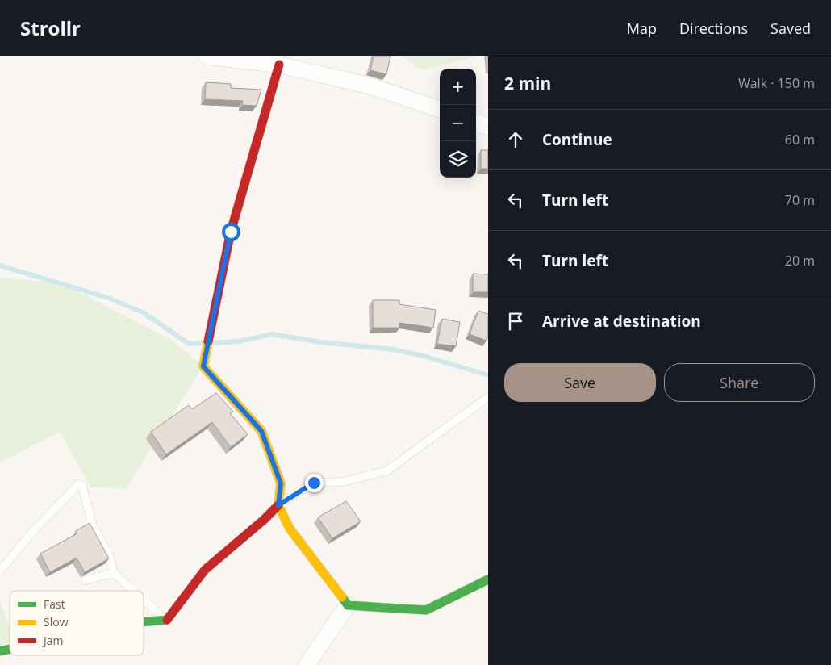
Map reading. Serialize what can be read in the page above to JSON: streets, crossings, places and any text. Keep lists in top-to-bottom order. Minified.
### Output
{"legend":["Fast","Slow","Jam"],"page":{"header":"Strollr","nav":["Map","Directions","Saved"],"heading":["2 min","Walk · 150 m"],"map_buttons":["+","−"],"list":[["Continue","60 m"],["Turn left","70 m"],["Turn left","20 m"],"Arrive at destination"],"buttons":["Save","Share"]}}
